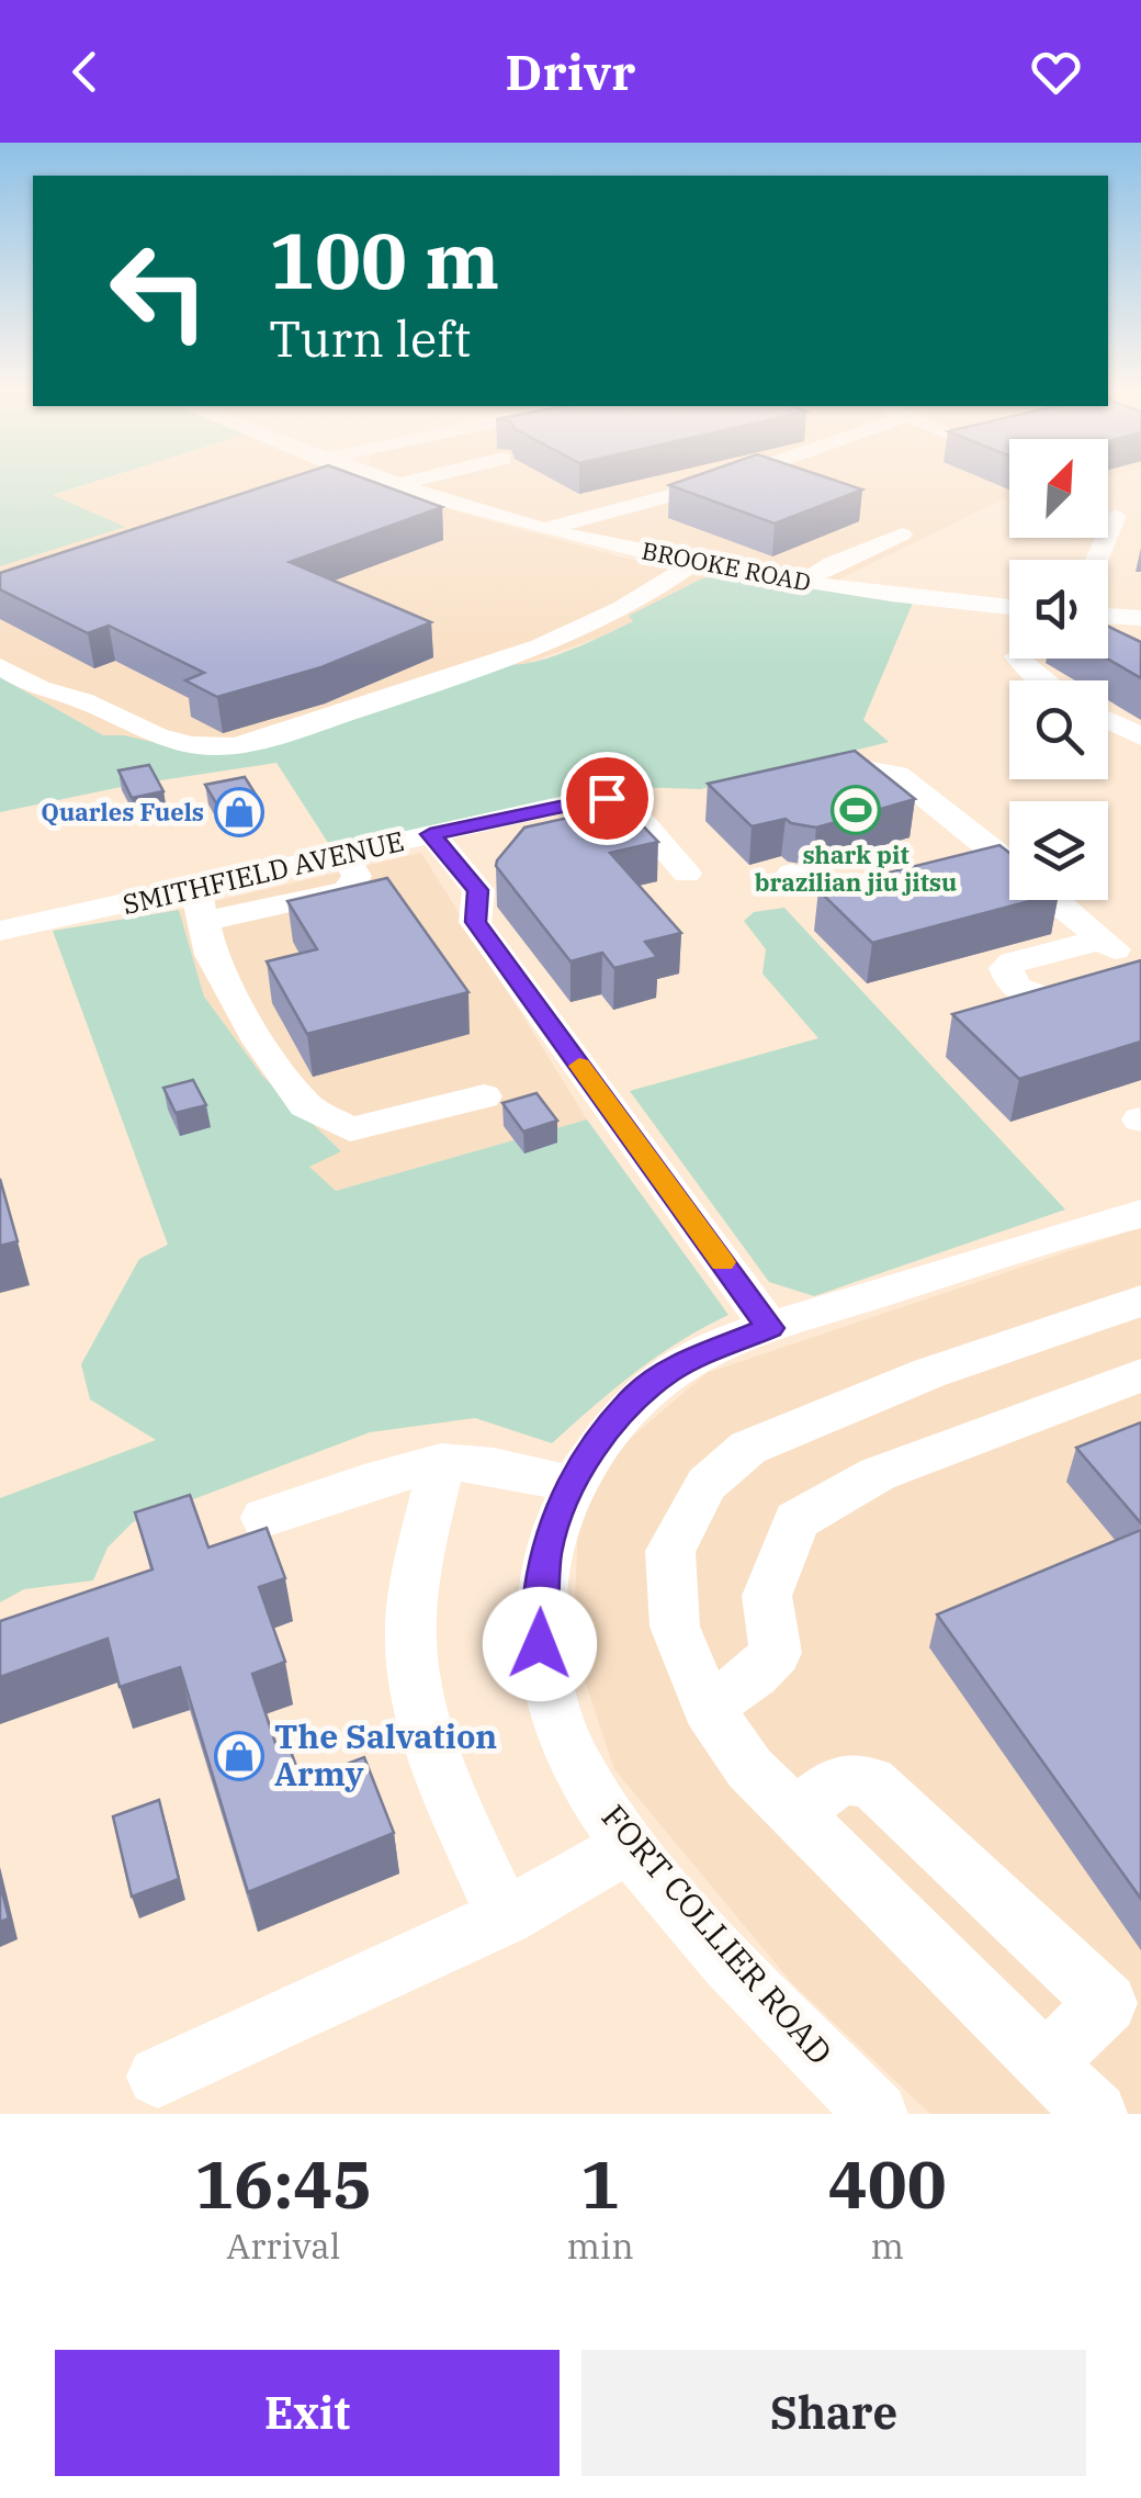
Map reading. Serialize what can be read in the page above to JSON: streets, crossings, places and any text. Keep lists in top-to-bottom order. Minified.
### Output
{"streets":{"street":["BROOKE ROAD","SMITHFIELD AVENUE","FORT COLLIER ROAD"]},"places":{"sports":["shark pit brazilian jiu jitsu"],"shop":["Quarles Fuels","The Salvation Army"]},"north":"top right","page":{"header":"Drivr","turn":["100 m","Turn left"],"eta":["16:45","Arrival","1","min","400","m"],"buttons":["Exit","Share"]}}
